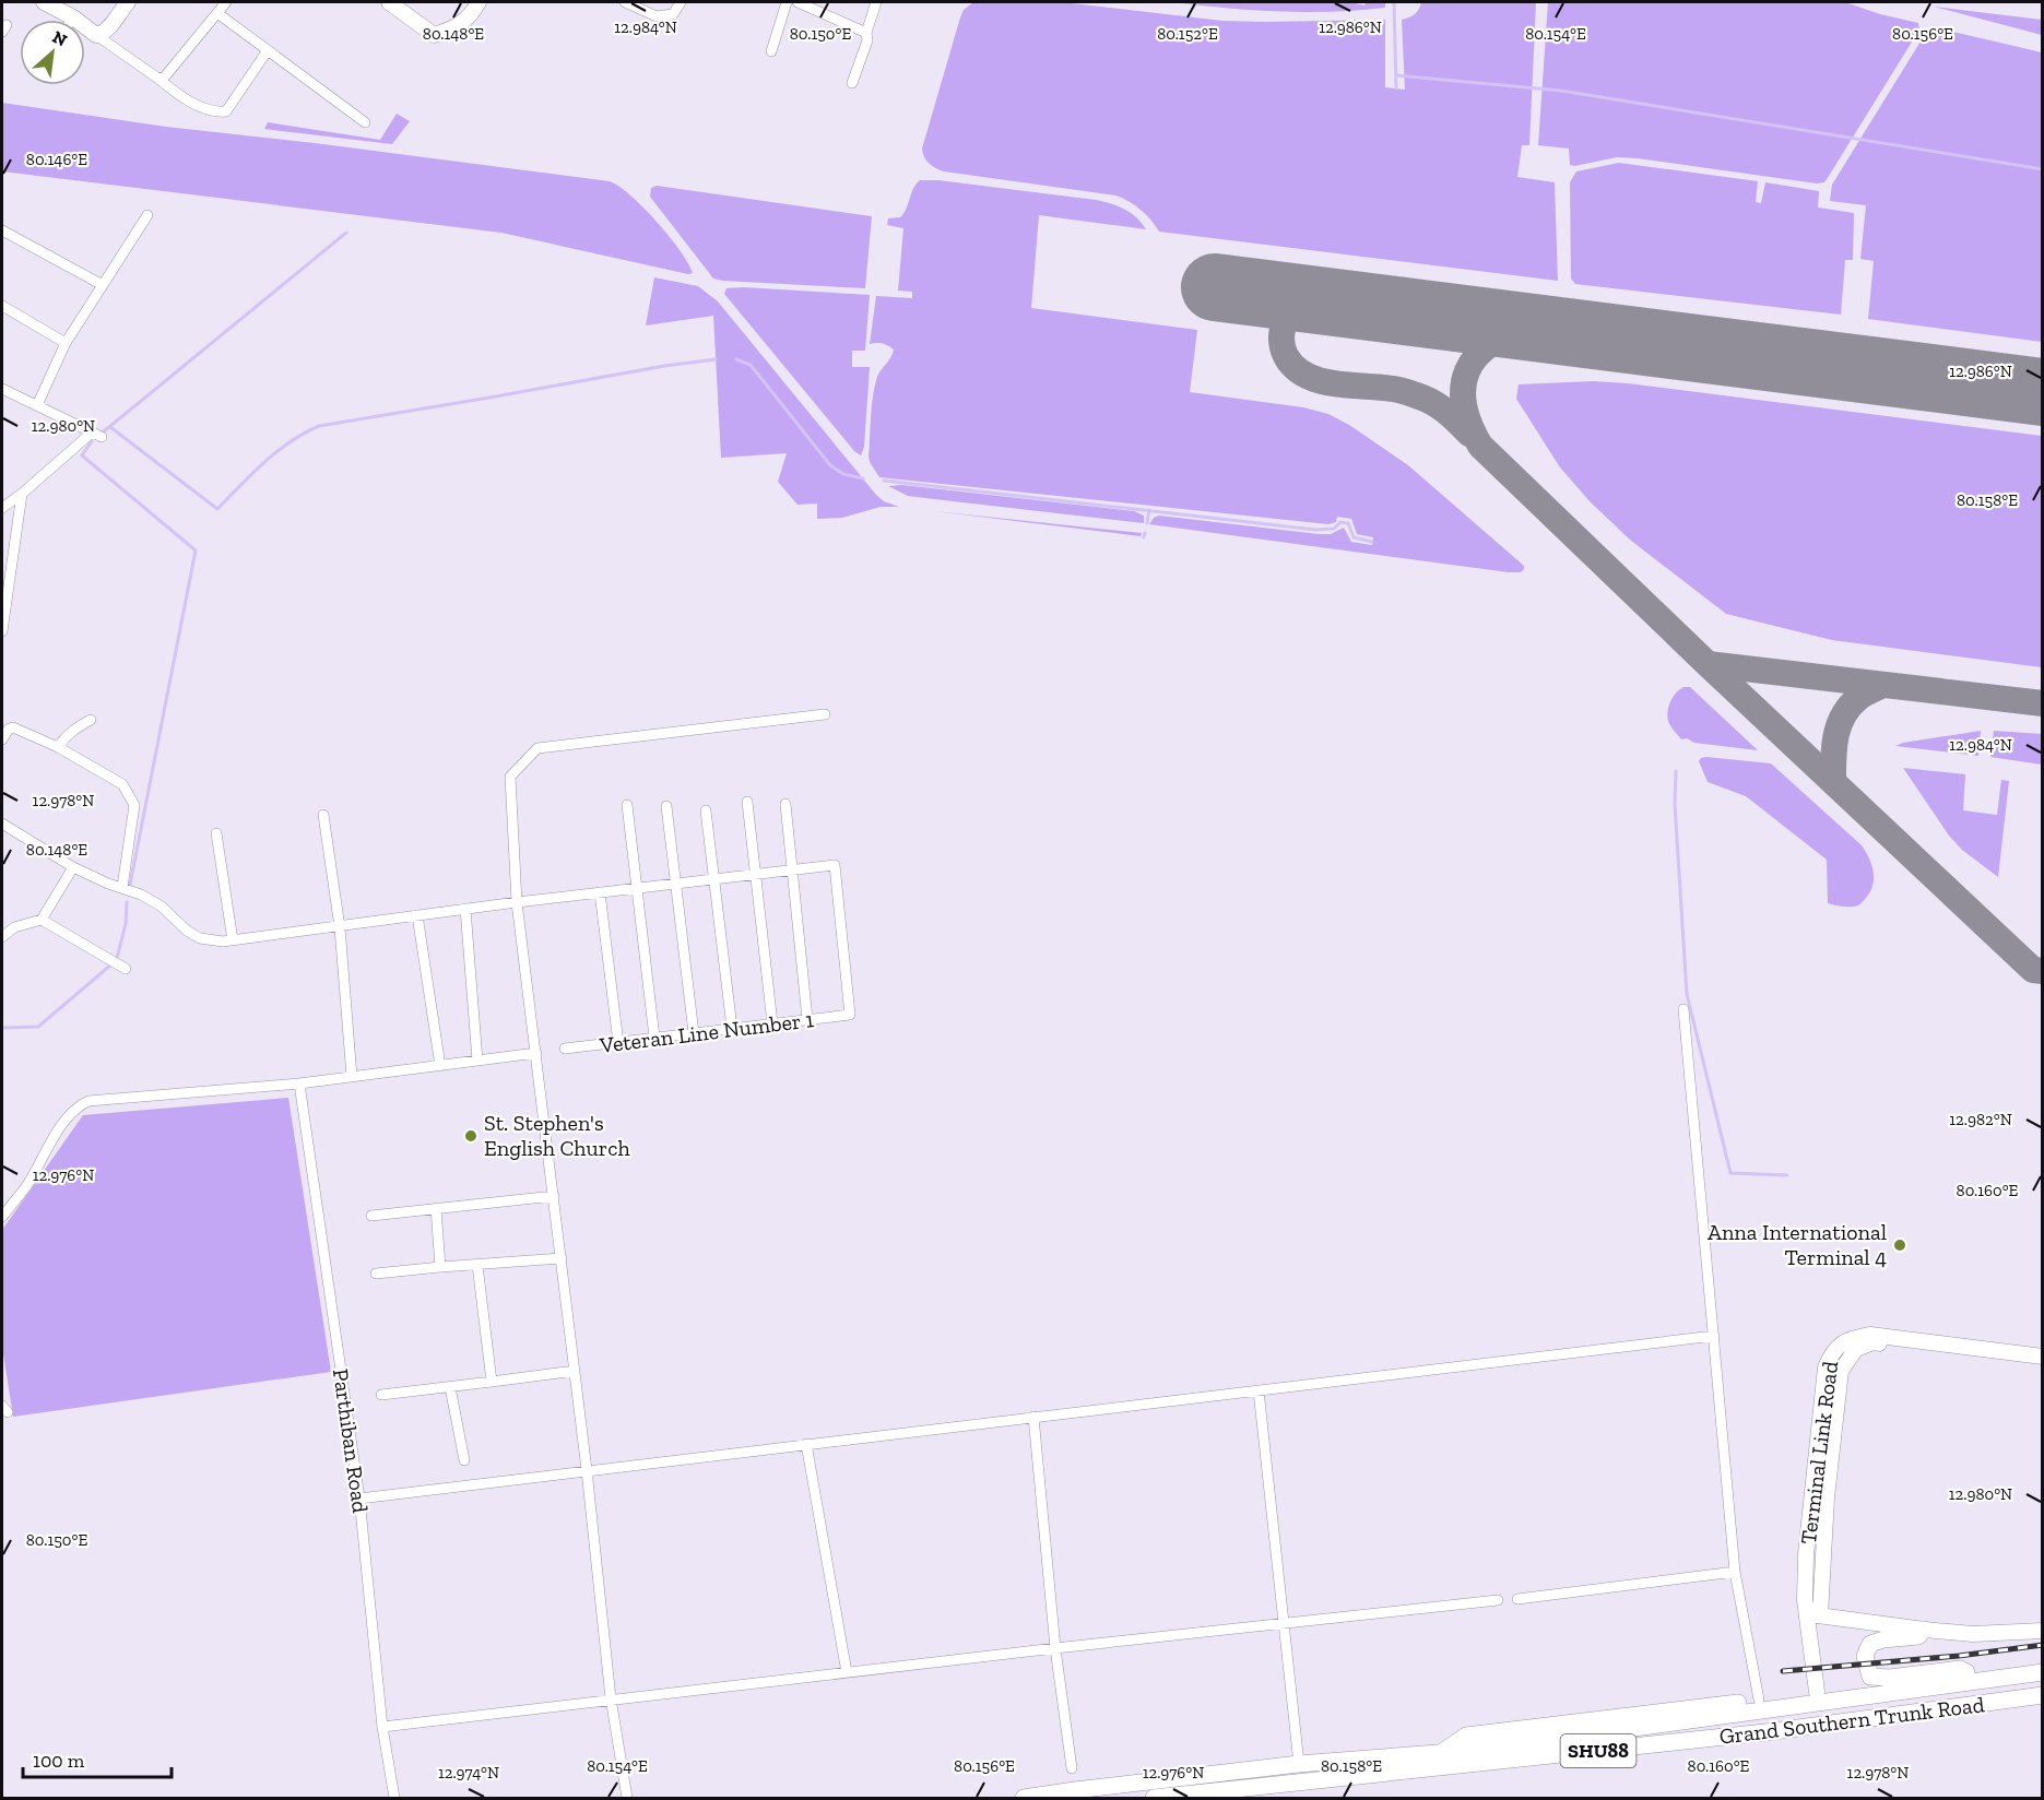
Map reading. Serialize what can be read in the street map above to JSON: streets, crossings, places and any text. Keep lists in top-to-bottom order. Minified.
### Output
{"streets":{"main road":["Grand Southern Trunk Road","SHU88"],"street":["Veteran Line Number 1","Parthiban Road","Terminal Link Road"]},"places":["St. Stephen's English Church","Anna International Terminal 4"],"scale_bar":"100 m","north":"top right","coordinates":["12.984°N","12.986°N","80.148°E","80.150°E","80.152°E","80.154°E","80.156°E","80.146°E","12.980°N","80.158°E","12.978°N","12.982°N","12.976°N","80.160°E","12.974°N"]}
